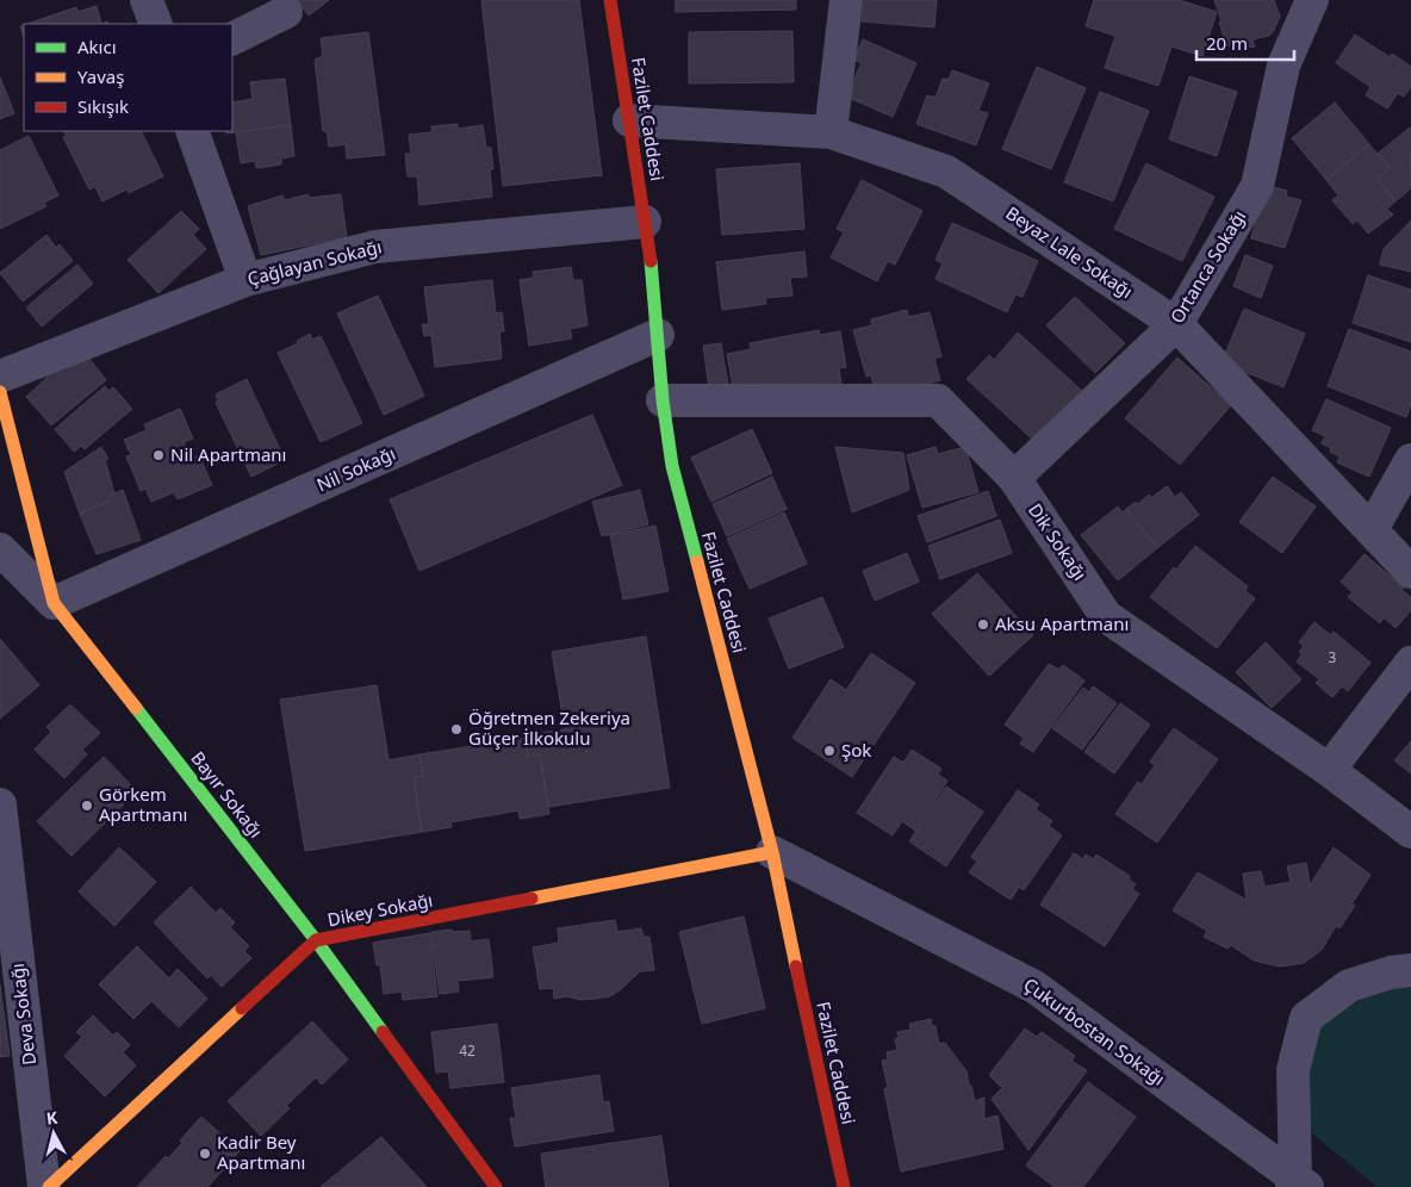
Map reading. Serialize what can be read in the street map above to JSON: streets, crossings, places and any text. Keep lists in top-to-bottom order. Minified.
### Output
{"streets":{"street":["Fazilet Caddesi","Beyaz Lale Sokağı","Çağlayan Sokağı","Ortanca Sokağı","Nil Sokağı","Dik Sokağı","Bayır Sokağı","Dikey Sokağı","Deva Sokağı","Çukurbostan Sokağı"]},"crossings":[["Fazilet Caddesi","Beyaz Lale Sokağı"],["Fazilet Caddesi","Çağlayan Sokağı"],["Fazilet Caddesi","Nil Sokağı"],["Fazilet Caddesi","Dik Sokağı"],["Fazilet Caddesi","Dikey Sokağı"],["Fazilet Caddesi","Çukurbostan Sokağı"],["Beyaz Lale Sokağı","Ortanca Sokağı"],["Ortanca Sokağı","Dik Sokağı"],["Nil Sokağı","Bayır Sokağı"],["Bayır Sokağı","Dikey Sokağı"],["Dikey Sokağı","Çukurbostan Sokağı"]],"places":["Nil Apartmanı","Aksu Apartmanı","Öğretmen Zekeriya Güçer İlkokulu","Şok","Görkem Apartmanı","Kadir Bey Apartmanı"],"house_numbers":["3","42"],"legend":["Akıcı","Yavaş","Sıkışık"],"scale_bar":"20 m","north":"top"}
